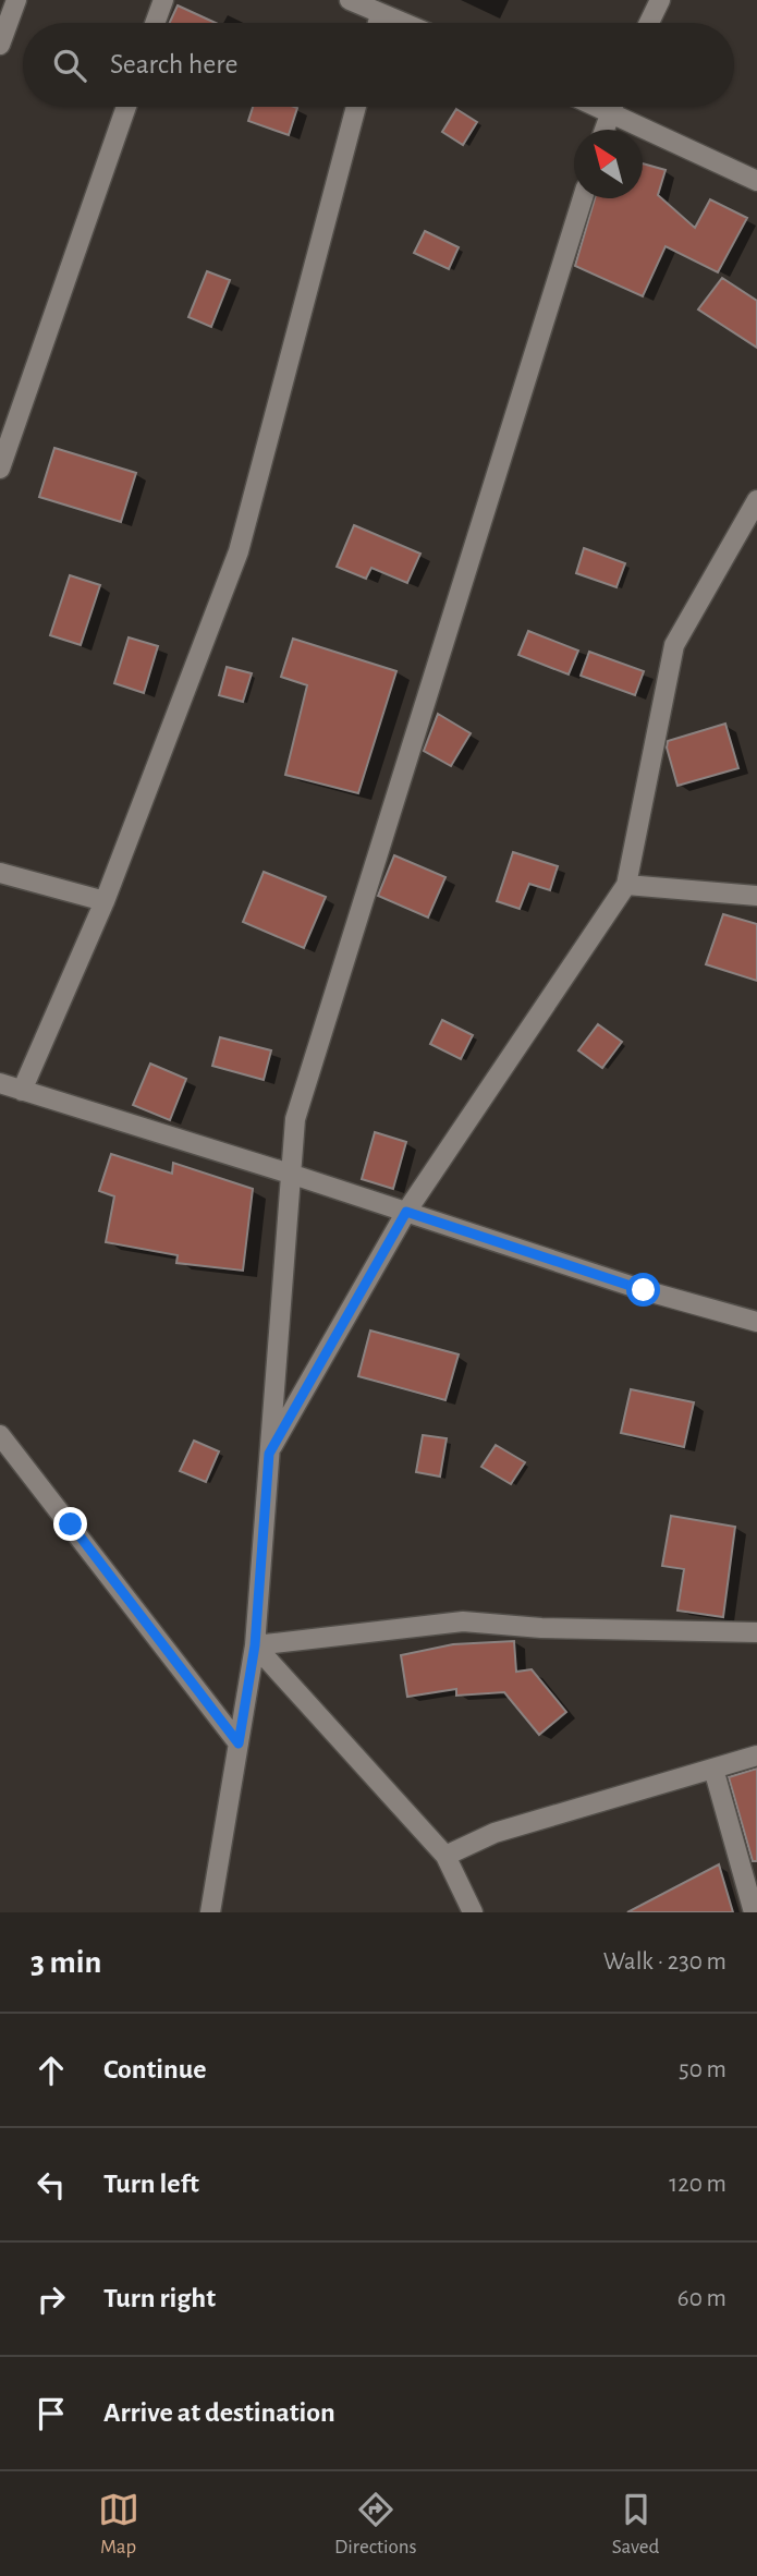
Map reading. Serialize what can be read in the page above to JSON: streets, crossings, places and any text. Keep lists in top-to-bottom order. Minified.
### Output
{"north":"top left","page":{"search":"Search here","heading":["3 min","Walk · 230 m"],"list":[["Continue","50 m"],["Turn left","120 m"],["Turn right","60 m"],"Arrive at destination"],"nav":["Map","Directions","Saved"]}}
